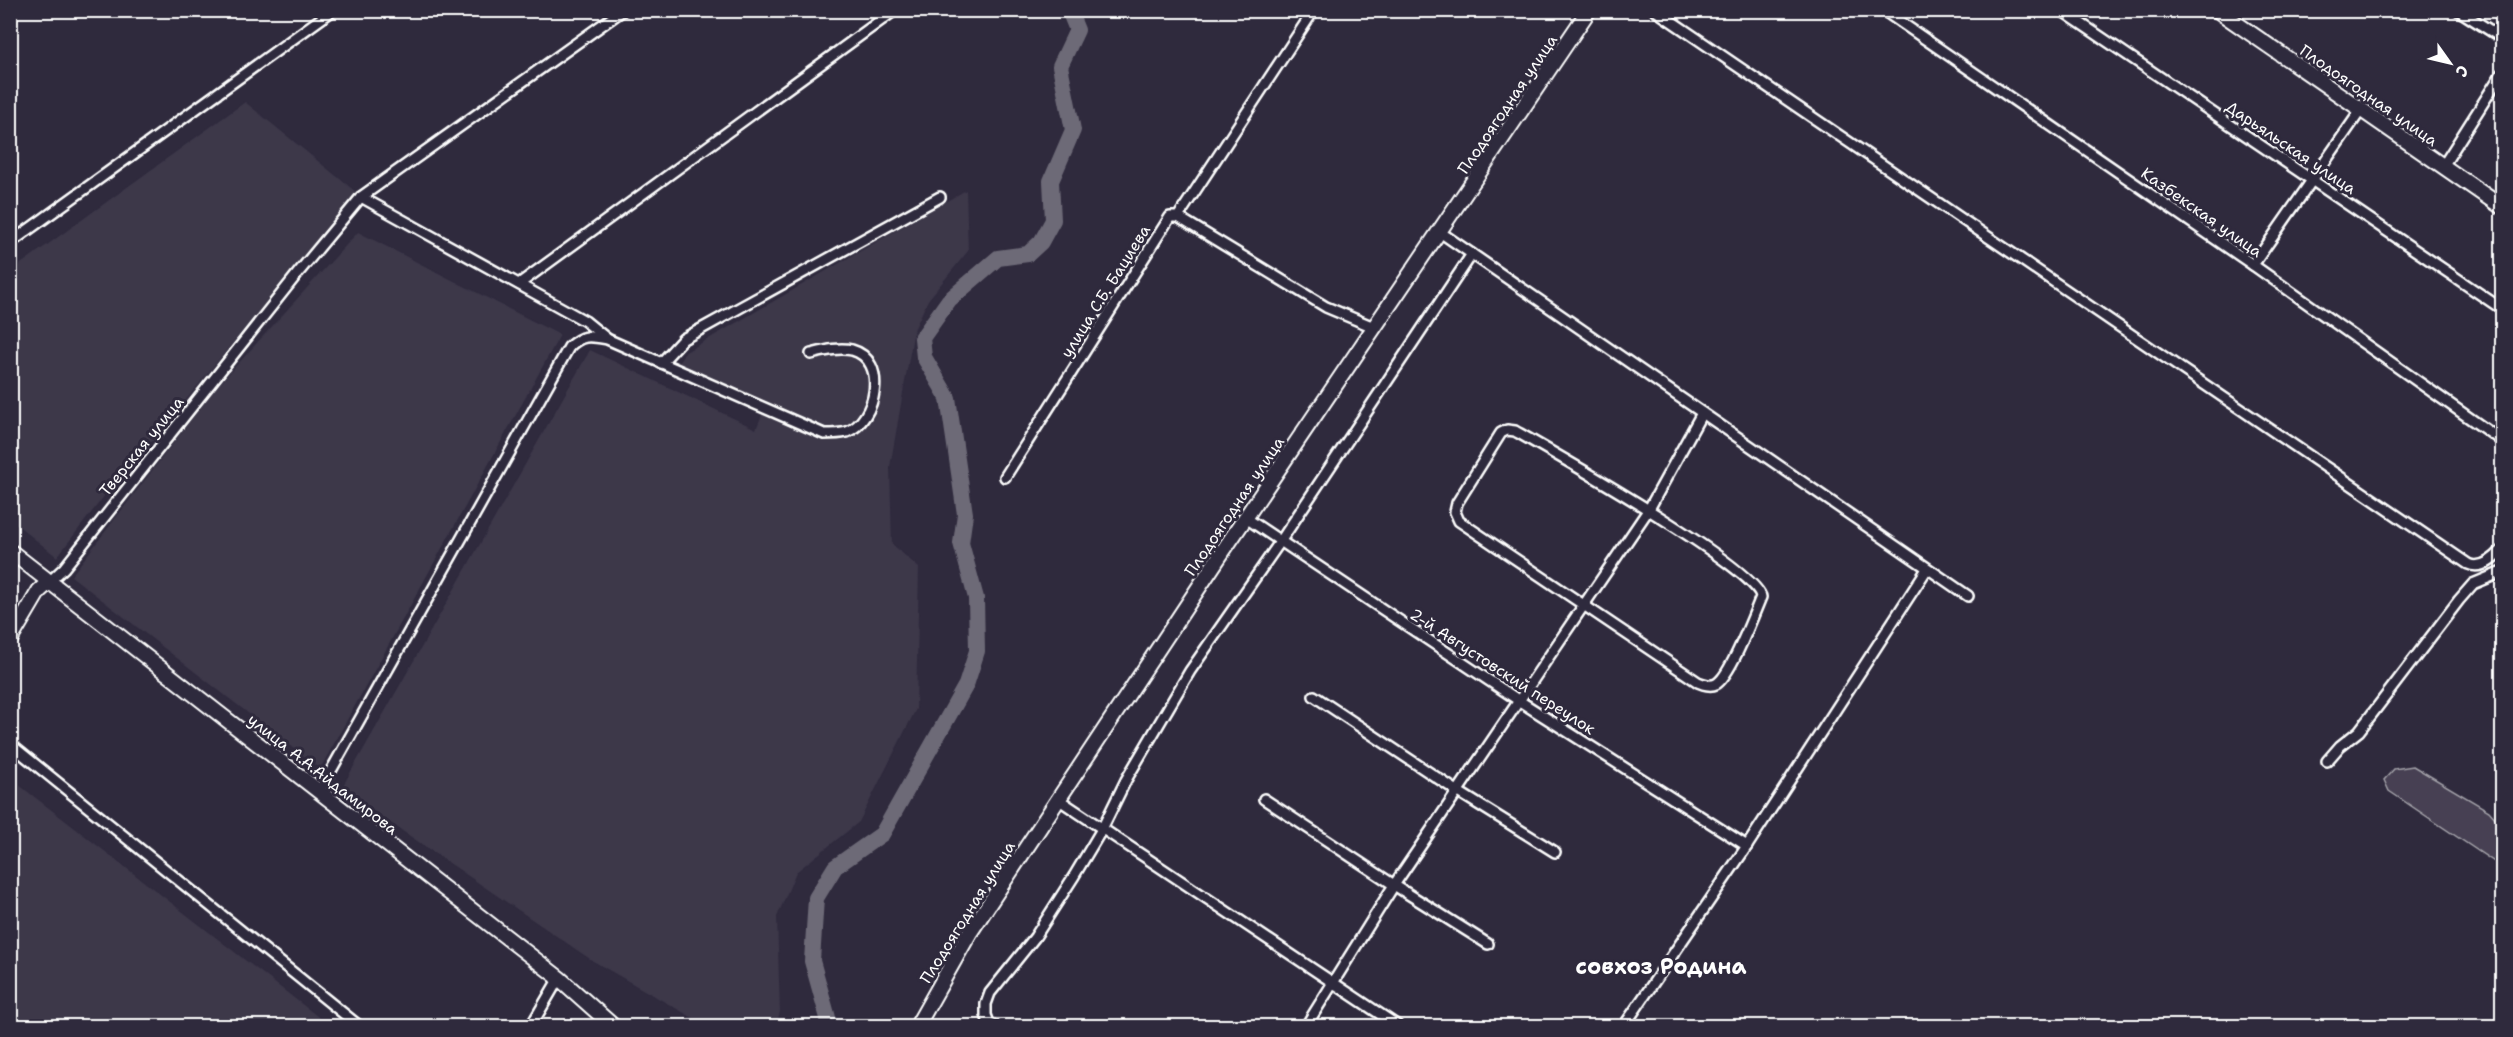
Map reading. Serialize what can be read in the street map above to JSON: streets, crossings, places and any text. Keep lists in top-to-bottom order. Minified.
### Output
{"streets":{"street":["Плодоягодная улица","Дарьяльская улица","Казбекская улица","улица С.Б. Бациева","Тверская улица","2-й Августовский переулок","улица А.А.Айдамирова"]},"crossings":[["Плодоягодная улица","2-й Августовский переулок"],["Тверская улица","улица А.А.Айдамирова"]],"districts":["совхоз Родина"],"north":"bottom right"}
